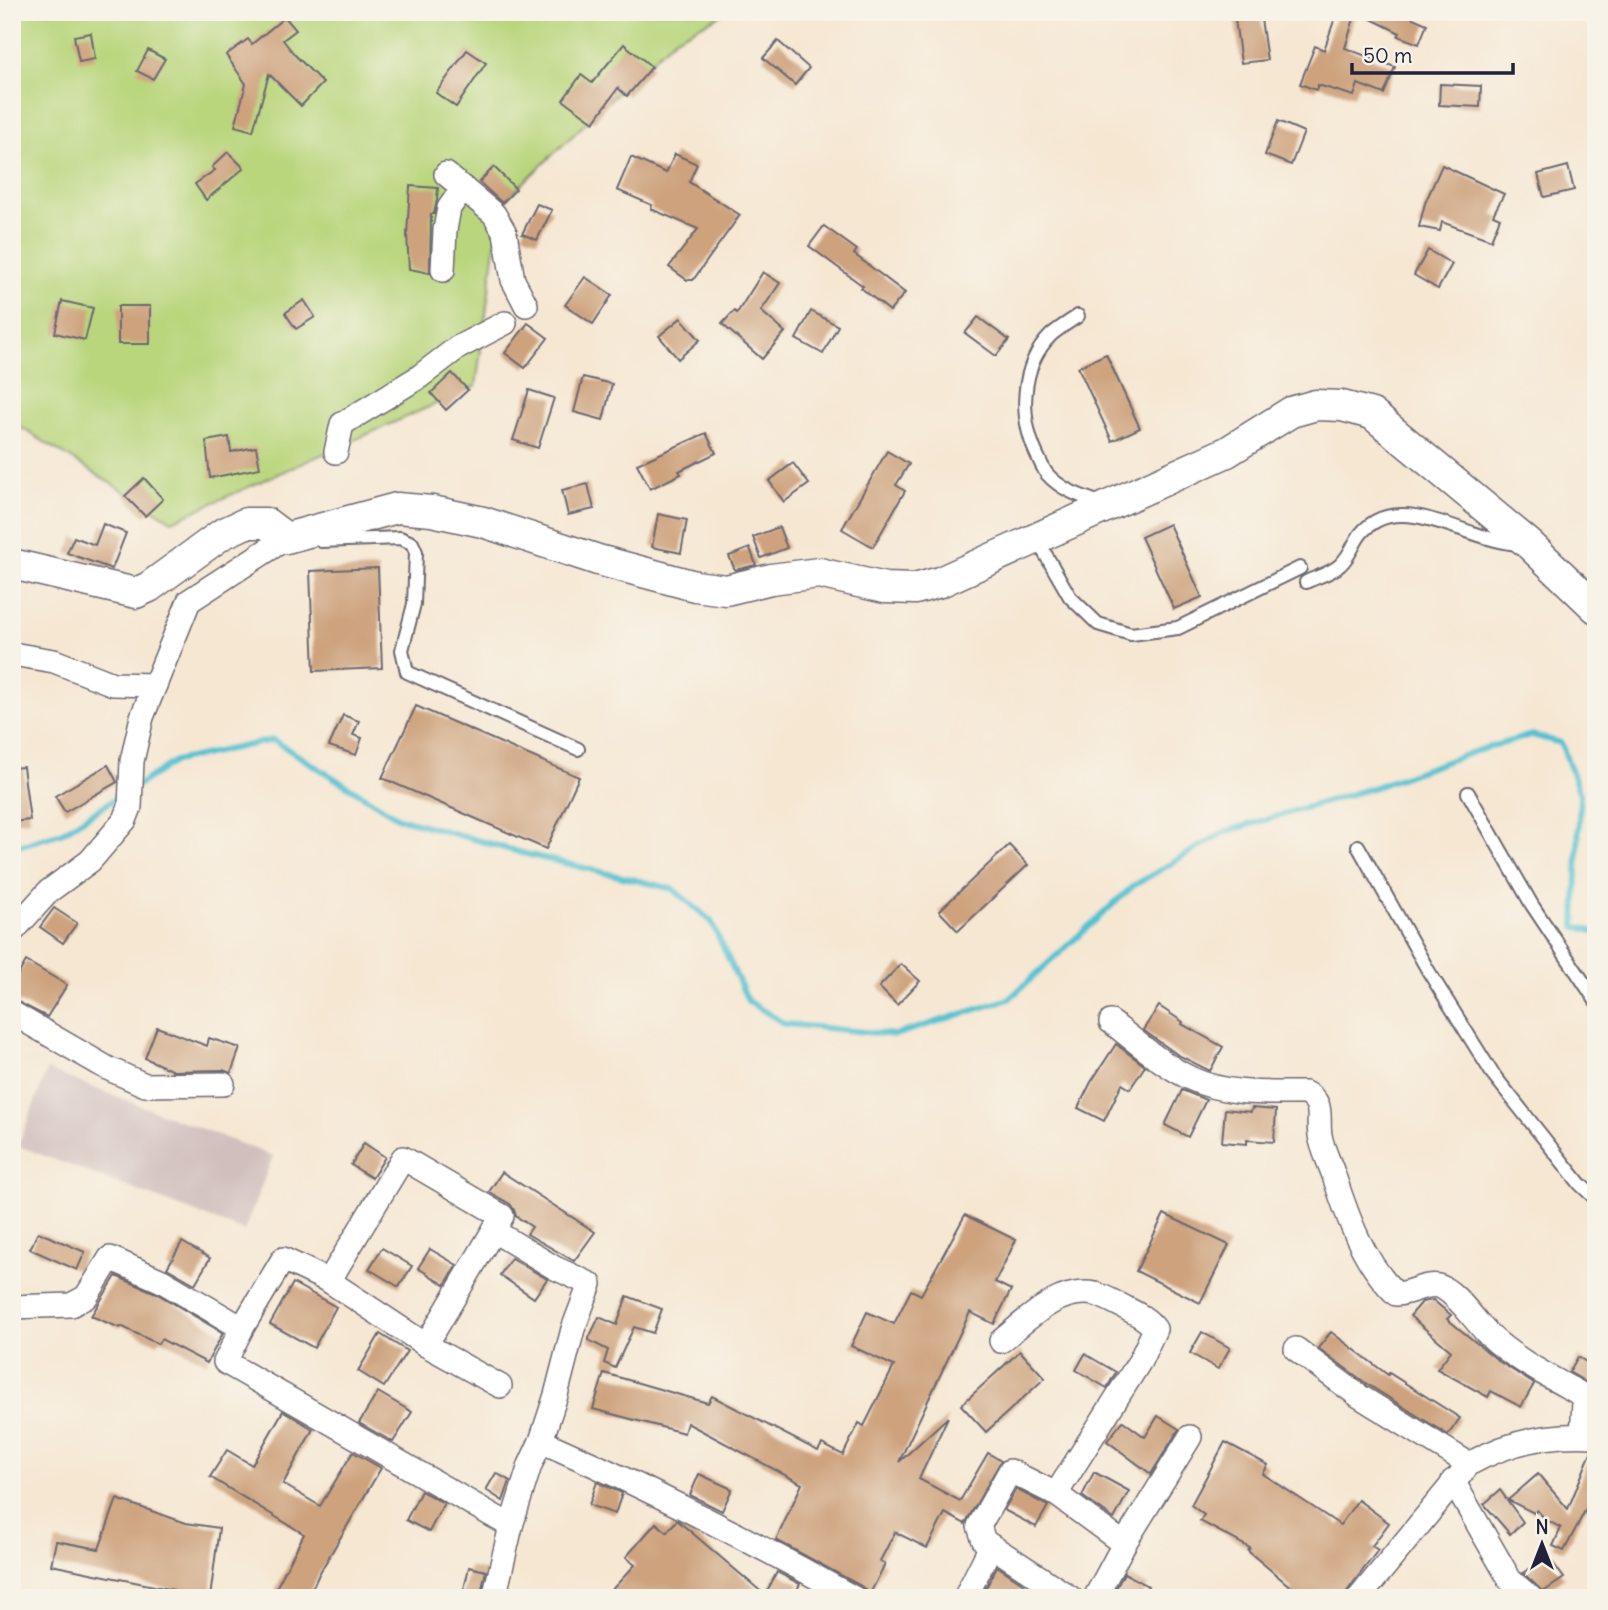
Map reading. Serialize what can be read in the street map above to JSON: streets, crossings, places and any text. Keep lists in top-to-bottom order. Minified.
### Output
{"scale_bar":"50 m","north":"top"}
